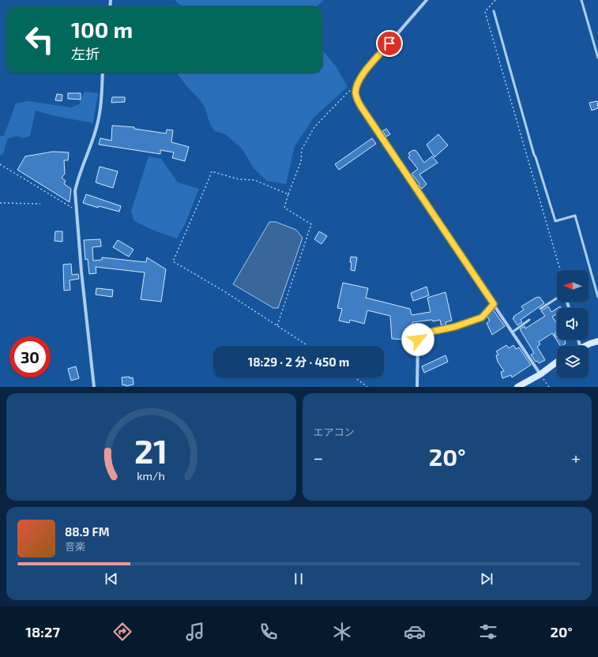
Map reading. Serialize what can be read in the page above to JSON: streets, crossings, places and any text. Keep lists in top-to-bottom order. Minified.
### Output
{"north":"left","page":{"turn":["100 m","左折"],"limit":"30","trip":"18:29 · 2 分 · 450 m","tile":"エアコン","heat":["−","20°","+"],"song":["88.9 FM","音楽"],"tabs":["18:27","20°"],"gauge":["21","km/h"]}}
